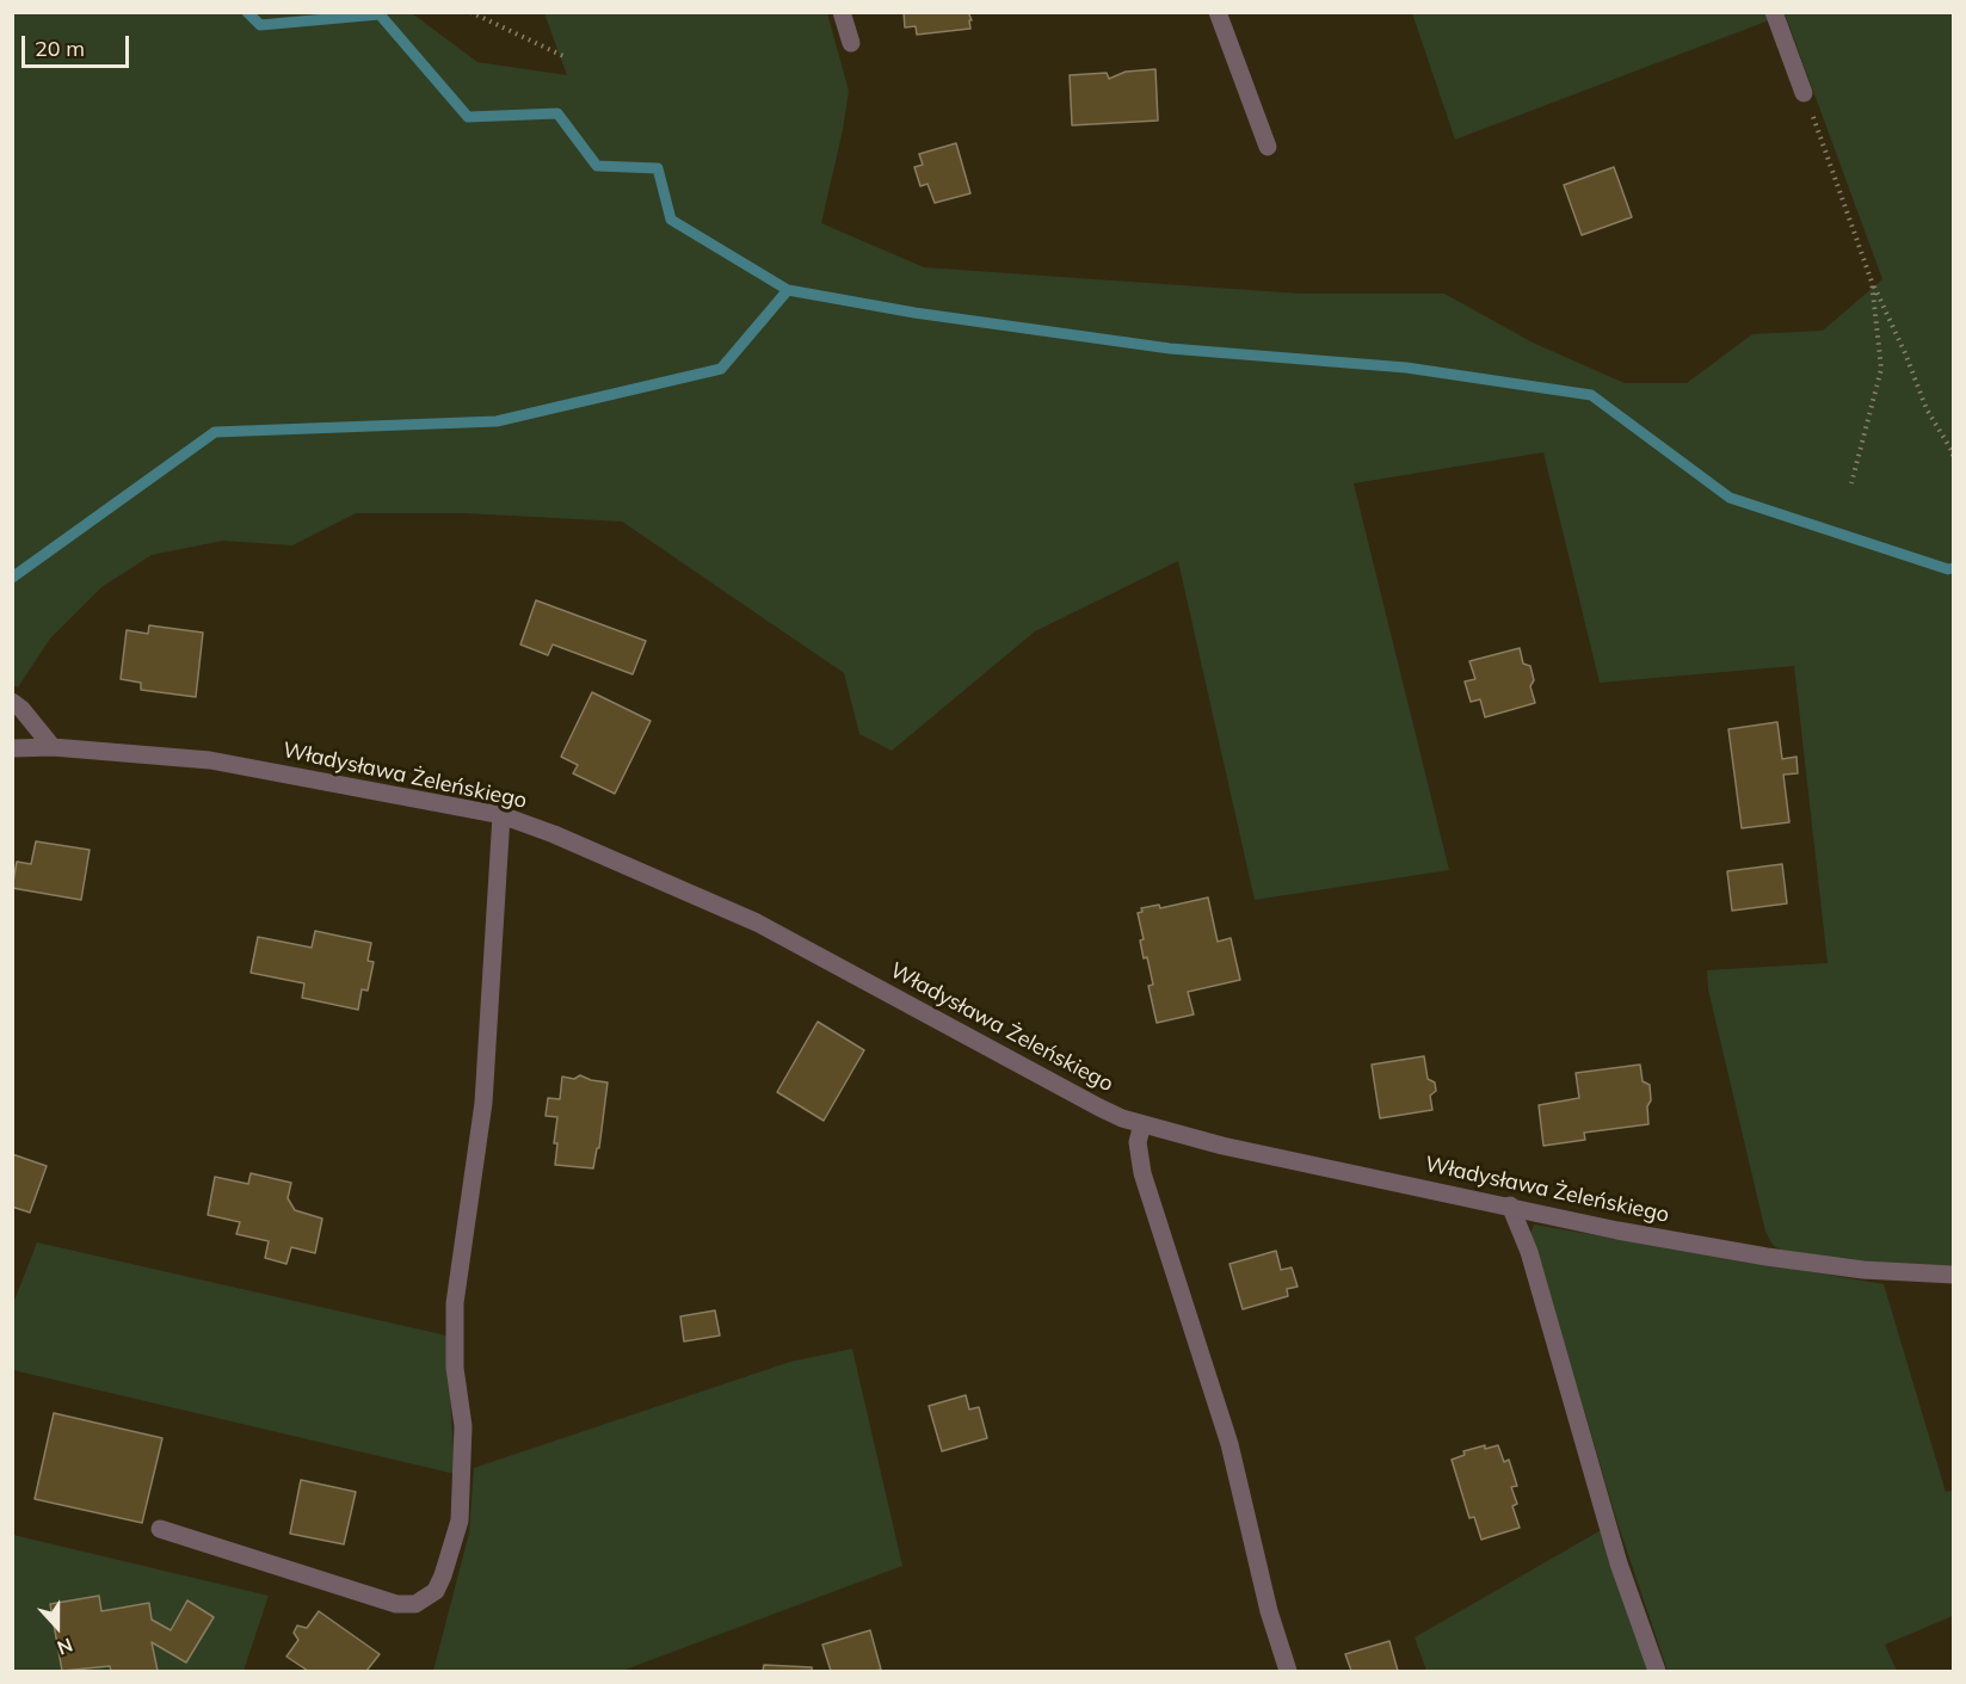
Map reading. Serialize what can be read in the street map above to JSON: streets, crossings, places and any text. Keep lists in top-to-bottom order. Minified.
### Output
{"streets":{"street":["Władysława Żeleńskiego"]},"scale_bar":"20 m","north":"bottom"}
